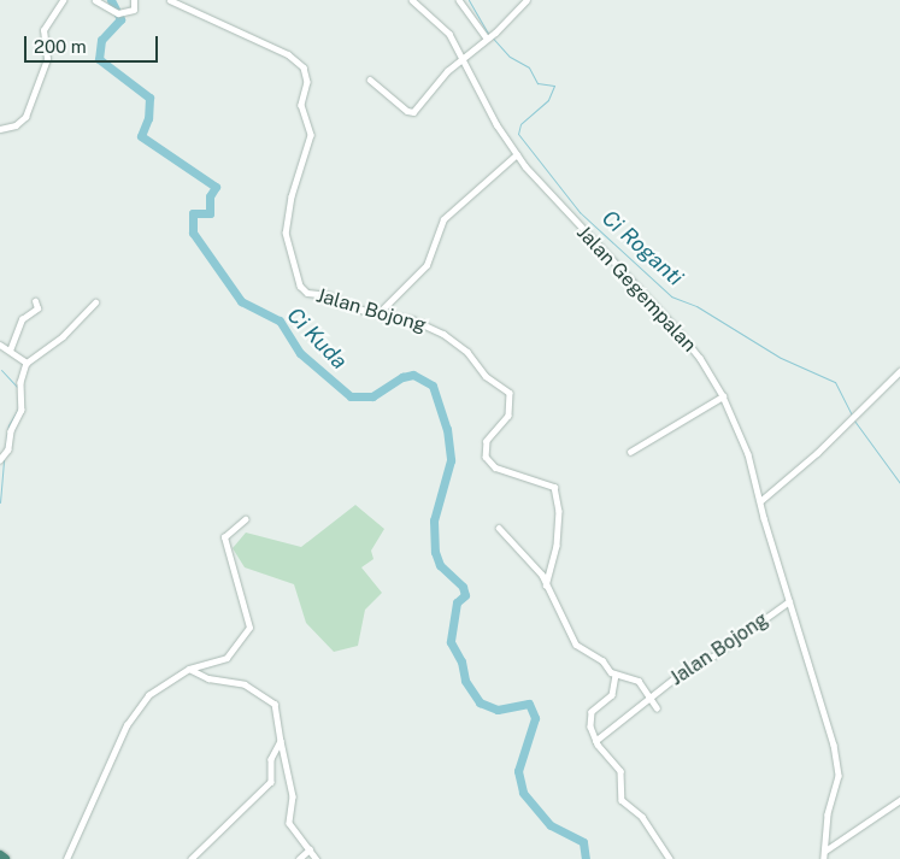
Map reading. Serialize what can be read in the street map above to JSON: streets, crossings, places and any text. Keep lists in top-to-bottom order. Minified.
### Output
{"streets":{"street":["Jalan Gegempalan","Jalan Bojong"]},"crossings":[["Jalan Gegempalan","Jalan Bojong"]],"water":["Ci Roganti","Ci Kuda"],"scale_bar":"200 m"}
